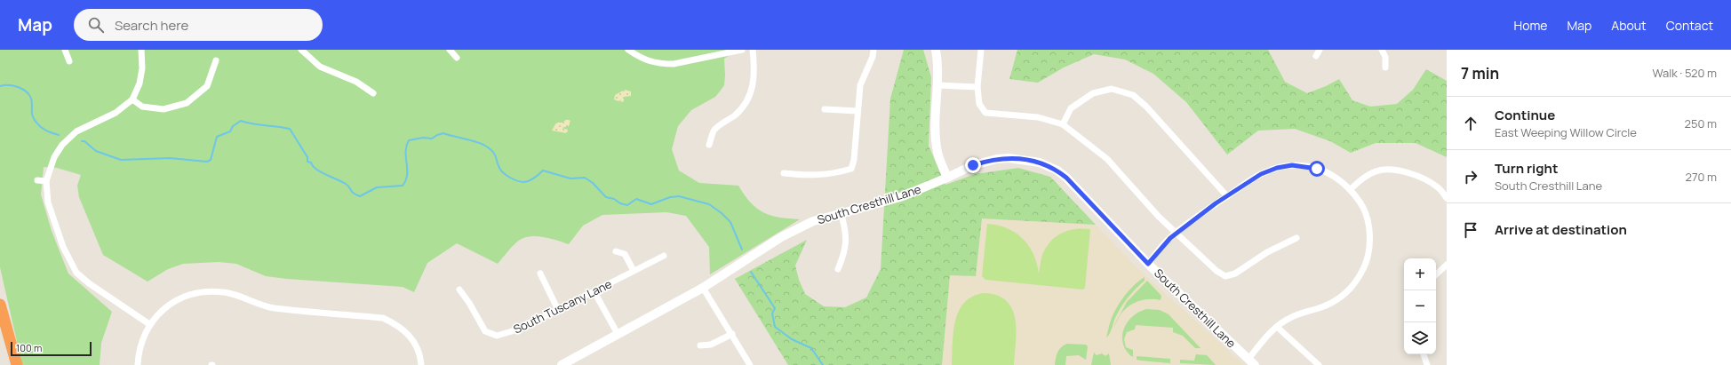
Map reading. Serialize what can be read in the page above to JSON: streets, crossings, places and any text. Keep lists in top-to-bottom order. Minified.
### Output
{"streets":{"street":["South Cresthill Lane","South Tuscany Lane"]},"scale_bar":"100 m","page":{"header":"Map","search":"Search here","nav":["Home","Map","About","Contact"],"heading":["7 min","Walk · 520 m"],"list":[["Continue","East Weeping Willow Circle","250 m"],["Turn right","South Cresthill Lane","270 m"],"Arrive at destination"],"map_buttons":["+","−"],"scale":"100 m"}}
